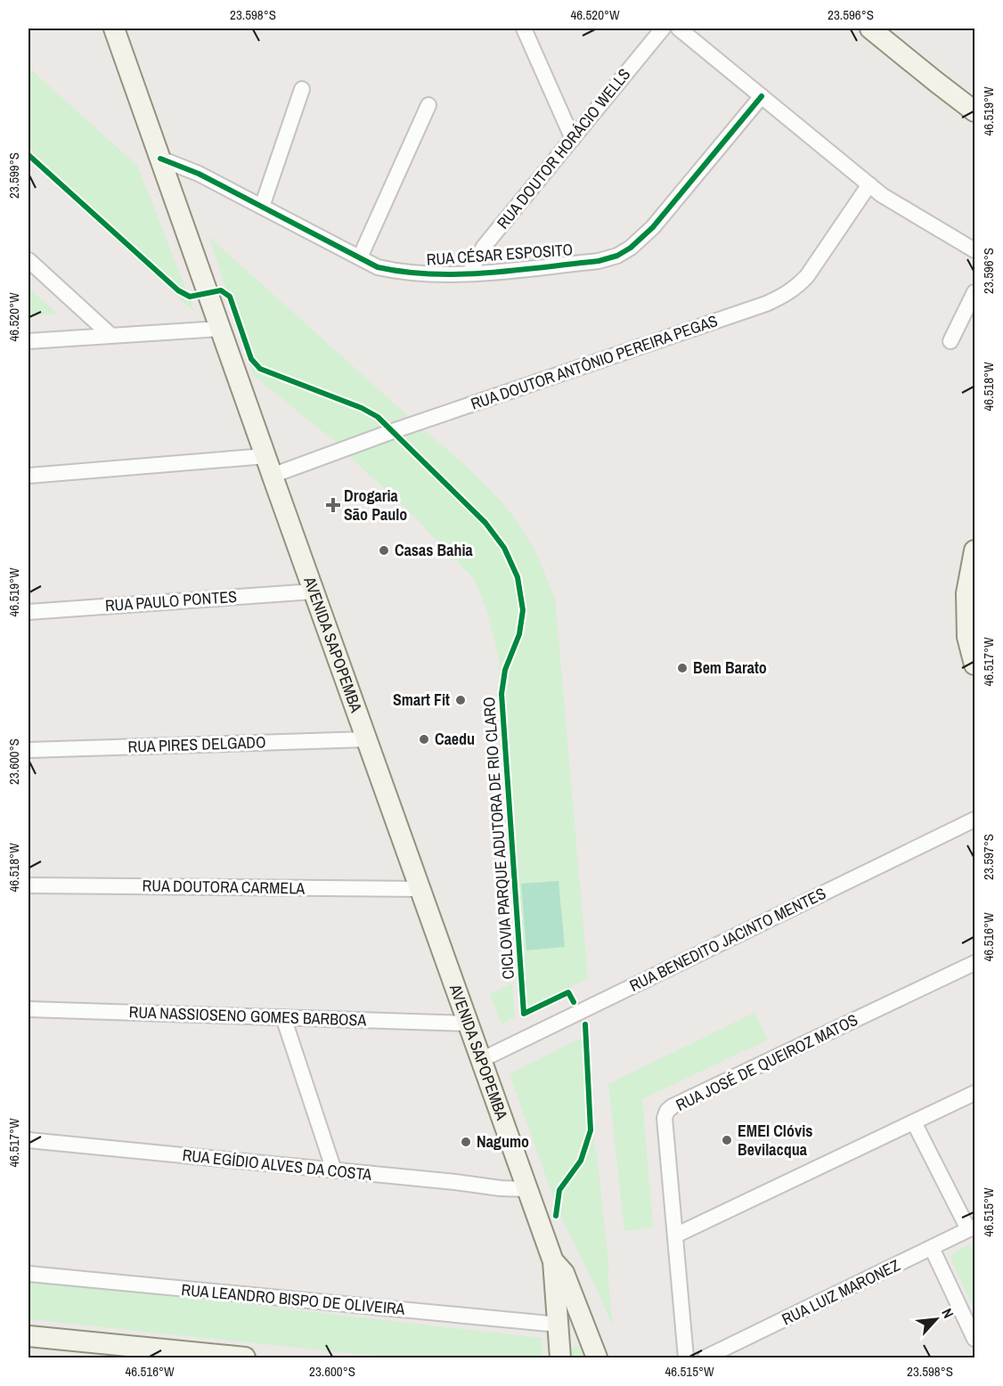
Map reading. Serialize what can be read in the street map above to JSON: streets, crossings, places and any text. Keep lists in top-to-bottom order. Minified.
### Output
{"streets":{"main road":["AVENIDA SAPOPEMBA"],"street":["RUA DOUTOR HORÁCIO WELLS","RUA CÉSAR ESPOSITO","RUA DOUTOR ANTÔNIO PEREIRA PEGAS","RUA PAULO PONTES","RUA PIRES DELGADO","RUA DOUTORA CARMELA","RUA BENEDITO JACINTO MENTES","RUA NASSIOSENO GOMES BARBOSA","RUA JOSÉ DE QUEIROZ MATOS","RUA EGÍDIO ALVES DA COSTA","RUA LUIZ MARONEZ","RUA LEANDRO BISPO DE OLIVEIRA"],"cycle path":["CICLOVIA PARQUE ADUTORA DE RIO CLARO"]},"crossings":[["RUA DOUTOR HORÁCIO WELLS","RUA CÉSAR ESPOSITO"],["RUA CÉSAR ESPOSITO","AVENIDA SAPOPEMBA"],["RUA DOUTOR ANTÔNIO PEREIRA PEGAS","AVENIDA SAPOPEMBA"],["RUA PAULO PONTES","AVENIDA SAPOPEMBA"],["AVENIDA SAPOPEMBA","RUA PIRES DELGADO"],["AVENIDA SAPOPEMBA","RUA DOUTORA CARMELA"],["AVENIDA SAPOPEMBA","RUA BENEDITO JACINTO MENTES"],["AVENIDA SAPOPEMBA","RUA NASSIOSENO GOMES BARBOSA"],["AVENIDA SAPOPEMBA","RUA EGÍDIO ALVES DA COSTA"],["AVENIDA SAPOPEMBA","RUA LEANDRO BISPO DE OLIVEIRA"]],"places":{"health":["Drogaria São Paulo"],"other":["Casas Bahia","Bem Barato","Smart Fit","Caedu","EMEI Clóvis Bevilacqua","Nagumo"]},"north":"top right","coordinates":["23.598°S","46.520°W","23.596°S","46.519°W","23.599°S","46.518°W","46.517°W","23.600°S","23.597°S","46.516°W","46.515°W"]}
